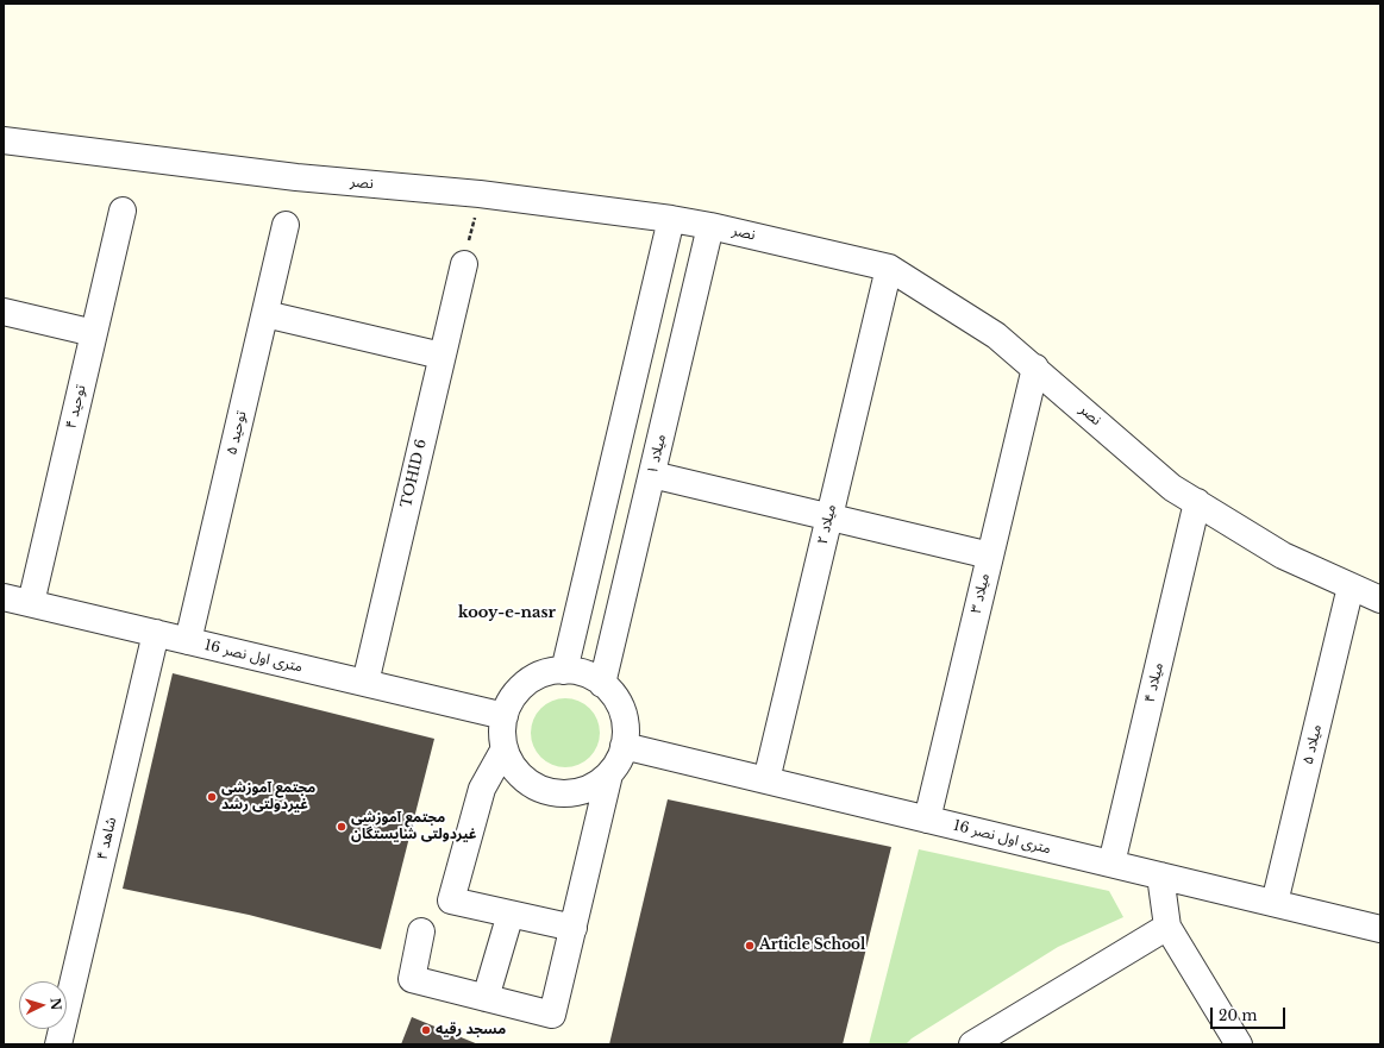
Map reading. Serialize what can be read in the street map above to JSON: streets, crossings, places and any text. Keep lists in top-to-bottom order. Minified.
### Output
{"streets":{"street":["نصر","توحید ۴","توحید ۵","میلاد ۱","TOHID 6","میلاد ۲","میلاد ۳","16 متری اول نصر","میلاد ۴","میلاد ۵","شاهد ۴"]},"crossings":[["نصر","میلاد ۱"],["نصر","میلاد ۲"],["نصر","میلاد ۳"],["نصر","میلاد ۴"],["نصر","میلاد ۵"],["توحید ۴","16 متری اول نصر"],["توحید ۵","16 متری اول نصر"],["میلاد ۱","16 متری اول نصر"],["TOHID 6","16 متری اول نصر"],["میلاد ۲","16 متری اول نصر"],["میلاد ۳","16 متری اول نصر"],["16 متری اول نصر","میلاد ۴"],["16 متری اول نصر","میلاد ۵"],["16 متری اول نصر","شاهد ۴"]],"districts":["kooy-e-nasr"],"places":["مجتمع آموزشی غیردولتی رشد","مجتمع آموزشی غیردولتی شایستگان","Article School","مسجد رقیه"],"scale_bar":"20 m","north":"right"}
